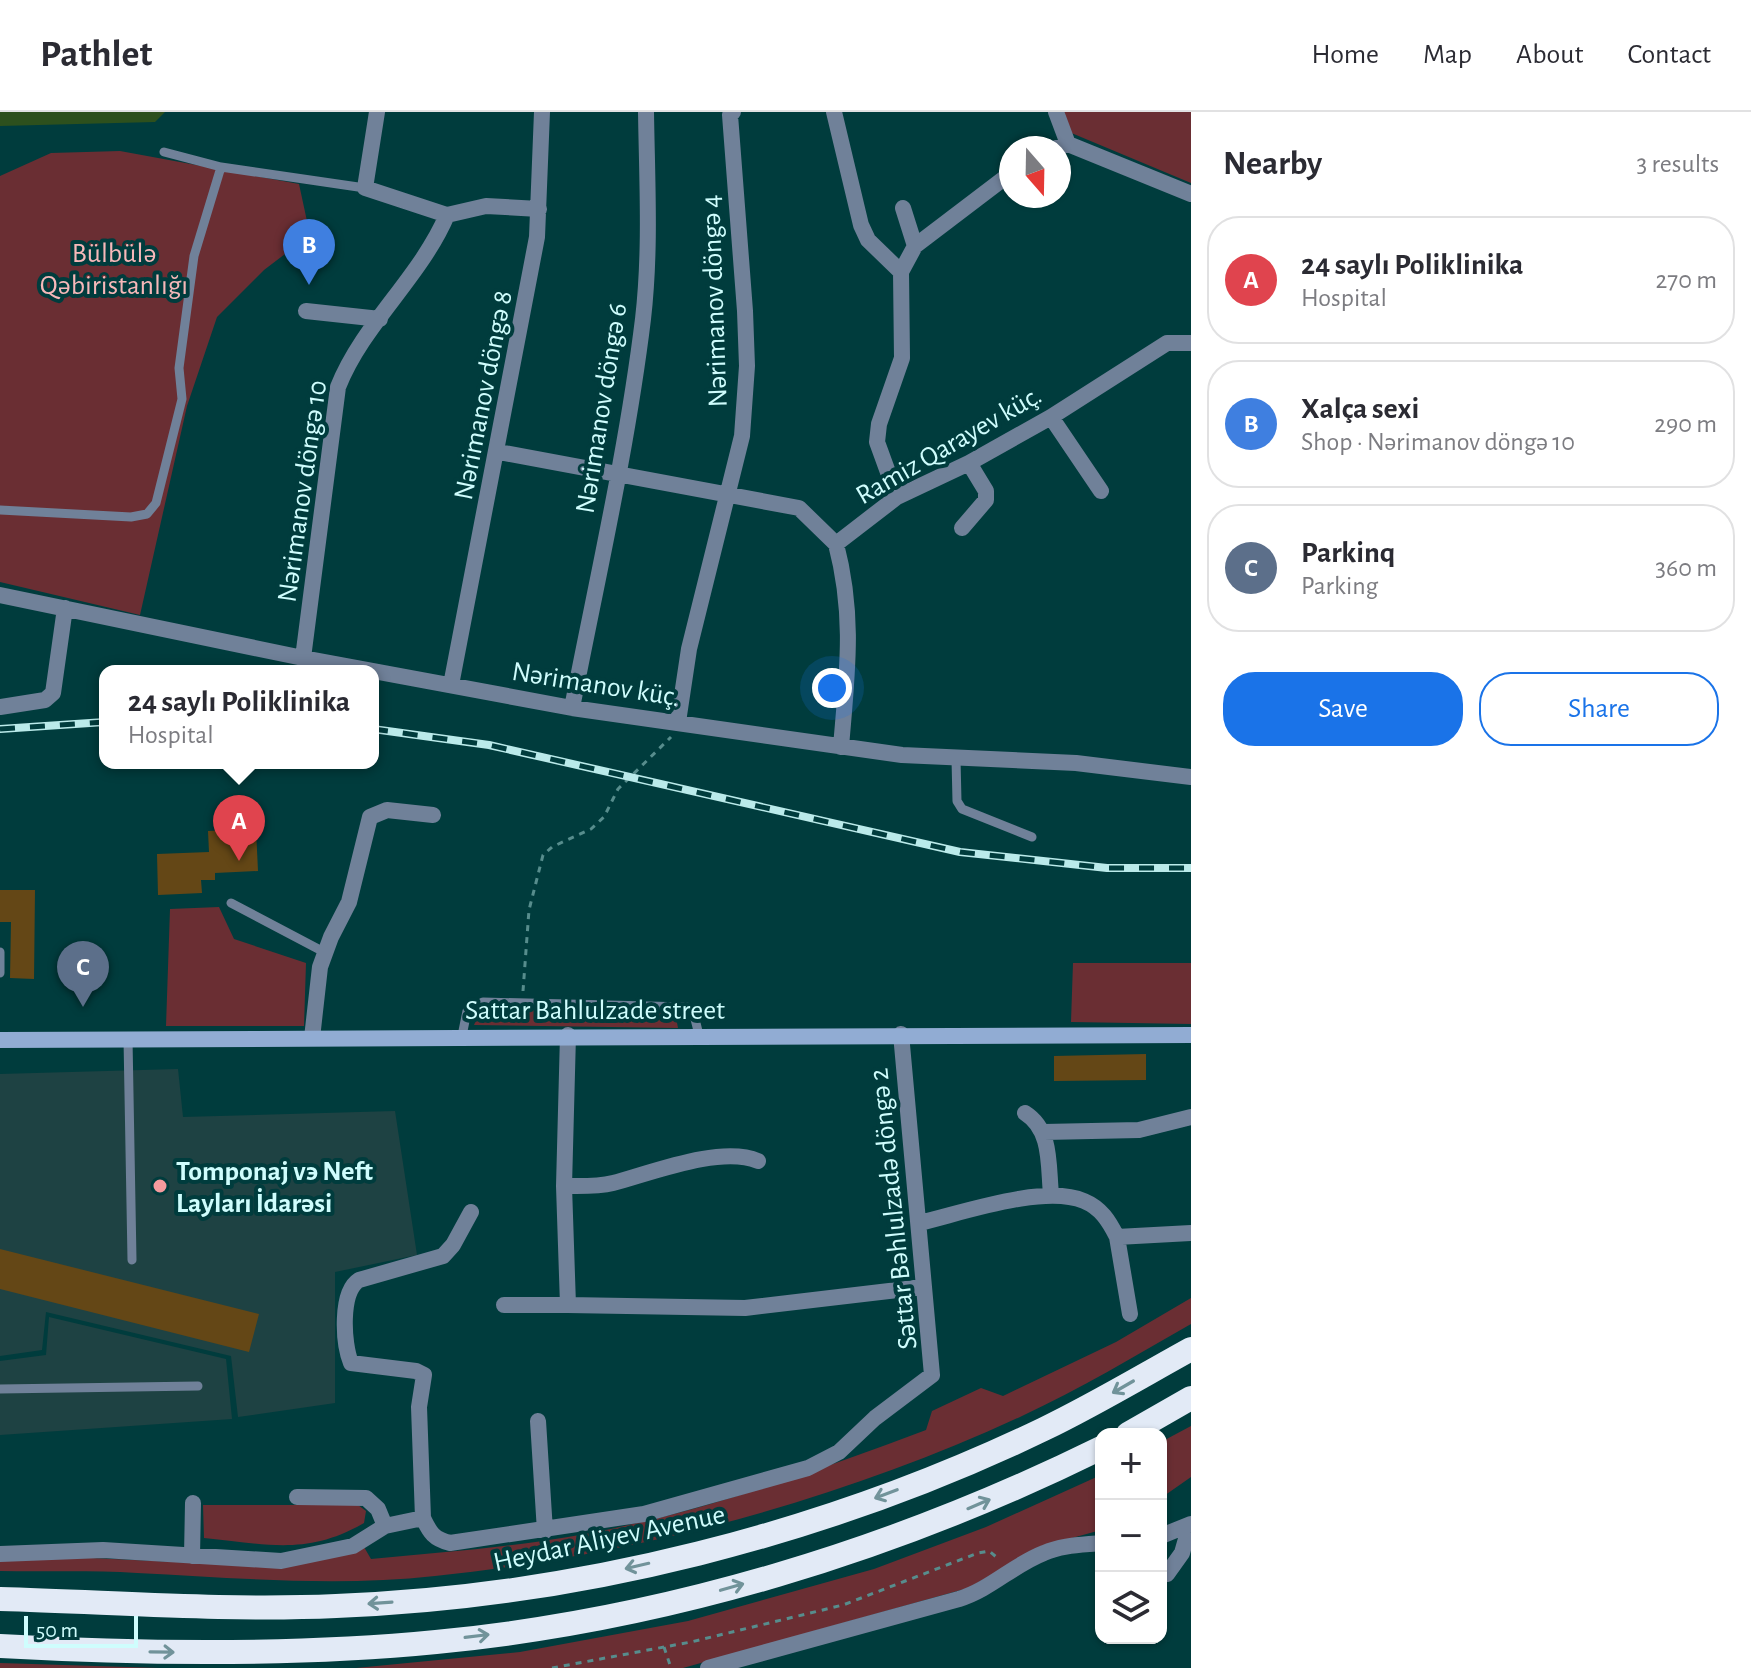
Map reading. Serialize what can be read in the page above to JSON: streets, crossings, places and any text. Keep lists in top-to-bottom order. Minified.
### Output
{"streets":{"highway":["Heydar Aliyev Avenue"],"main road":["Sattar Bahlulzade street"],"street":["Nərimanov döngə 4","Nərimanov döngə 8","Nərimanov döngə 6","Ramiz Qarayev küç.","Nərimanov döngə 10","Nərimanov küç.","Səttar Bəhlulzadə döngə 2"]},"crossings":[["Nərimanov döngə 4","Nərimanov küç."],["Nərimanov döngə 8","Nərimanov küç."],["Nərimanov döngə 6","Nərimanov küç."],["Nərimanov döngə 10","Nərimanov küç."],["Sattar Bahlulzade street","Səttar Bəhlulzadə döngə 2"]],"parks":["Bülbülə Qəbiristanlığı"],"places":["Tomponaj vэ Neft Layları İdarəsi"],"scale_bar":"50 m","north":"bottom","page":{"header":"Pathlet","nav":["Home","Map","About","Contact"],"heading":["Nearby","3 results"],"list":[{"mark":"A","name":"24 saylı Poliklinika","note":"Hospital","value":"270 m"},{"mark":"B","name":"Xalça sexi","note":"Shop · Nərimanov döngə 10","value":"290 m"},{"mark":"C","name":"Parkinq","note":"Parking","value":"360 m"}],"pins":["B","A","C"],"buttons":["Save","Share"],"popup":["24 saylı Poliklinika","Hospital"],"map_buttons":["+","−"],"scale":"50 m"}}
